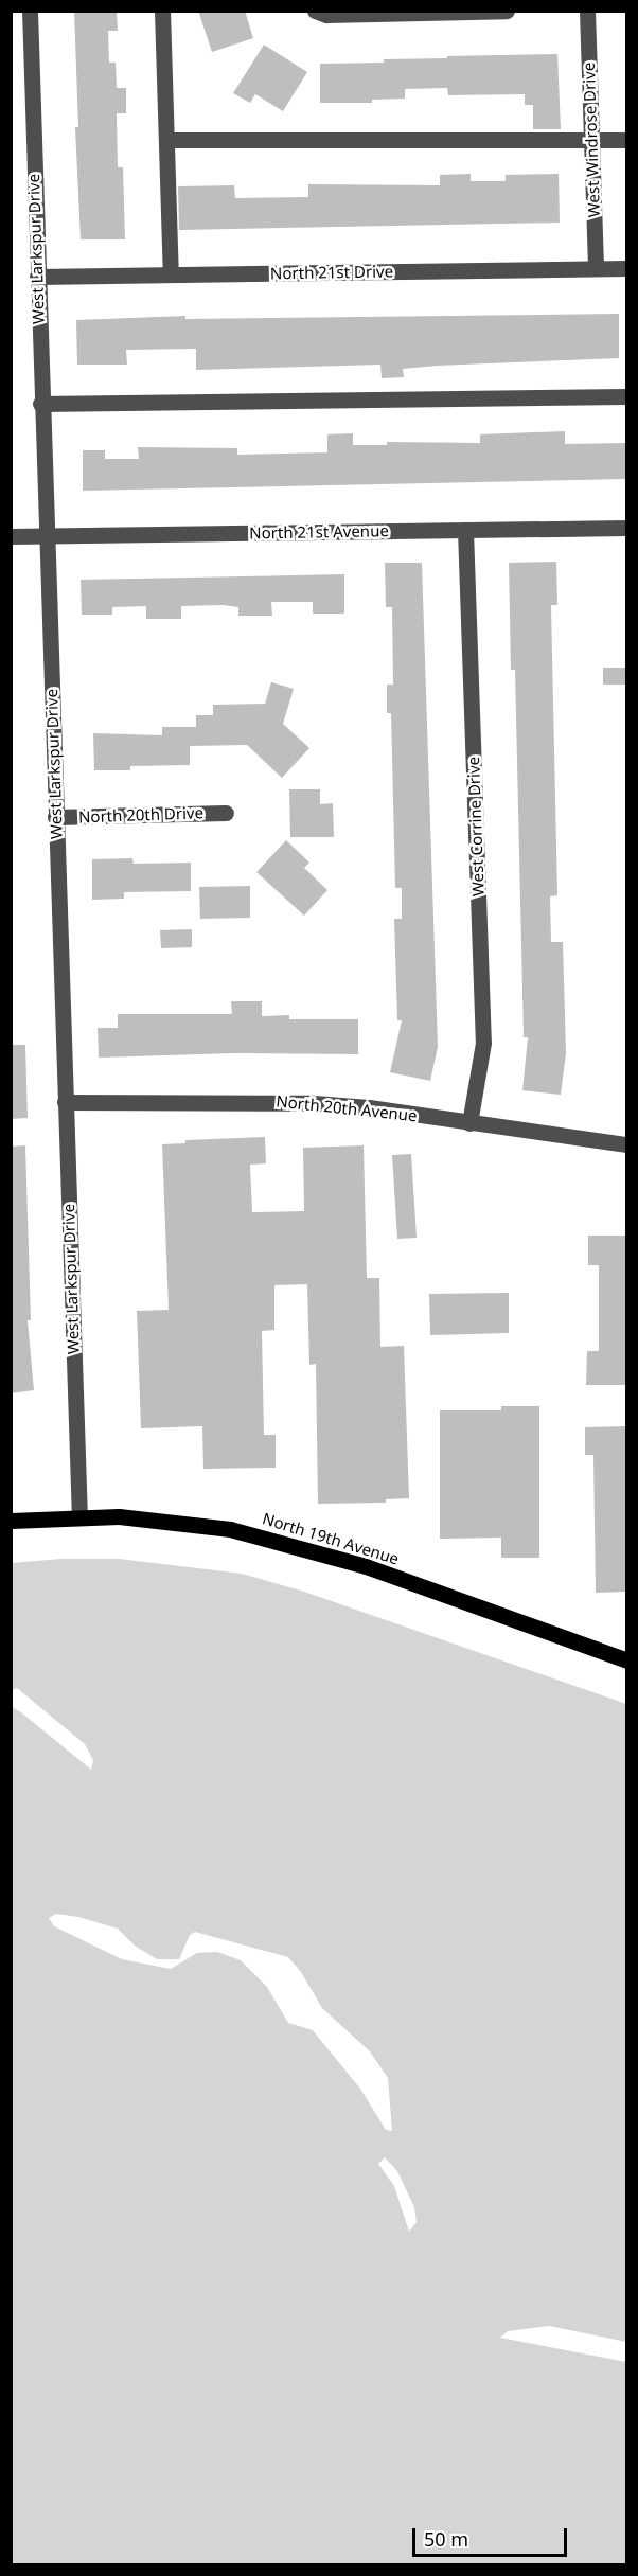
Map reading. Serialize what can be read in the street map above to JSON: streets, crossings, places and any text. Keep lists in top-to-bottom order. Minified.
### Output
{"streets":{"main road":["North 19th Avenue"],"street":["West Windrose Drive","West Larkspur Drive","North 21st Drive","North 21st Avenue","North 20th Drive","West Corrine Drive","North 20th Avenue"]},"crossings":[["West Windrose Drive","North 21st Drive"],["West Larkspur Drive","North 21st Drive"],["West Larkspur Drive","North 21st Avenue"],["West Larkspur Drive","North 20th Drive"],["West Larkspur Drive","North 20th Avenue"],["West Larkspur Drive","North 19th Avenue"],["North 21st Avenue","West Corrine Drive"],["West Corrine Drive","North 20th Avenue"]],"scale_bar":"50 m"}
